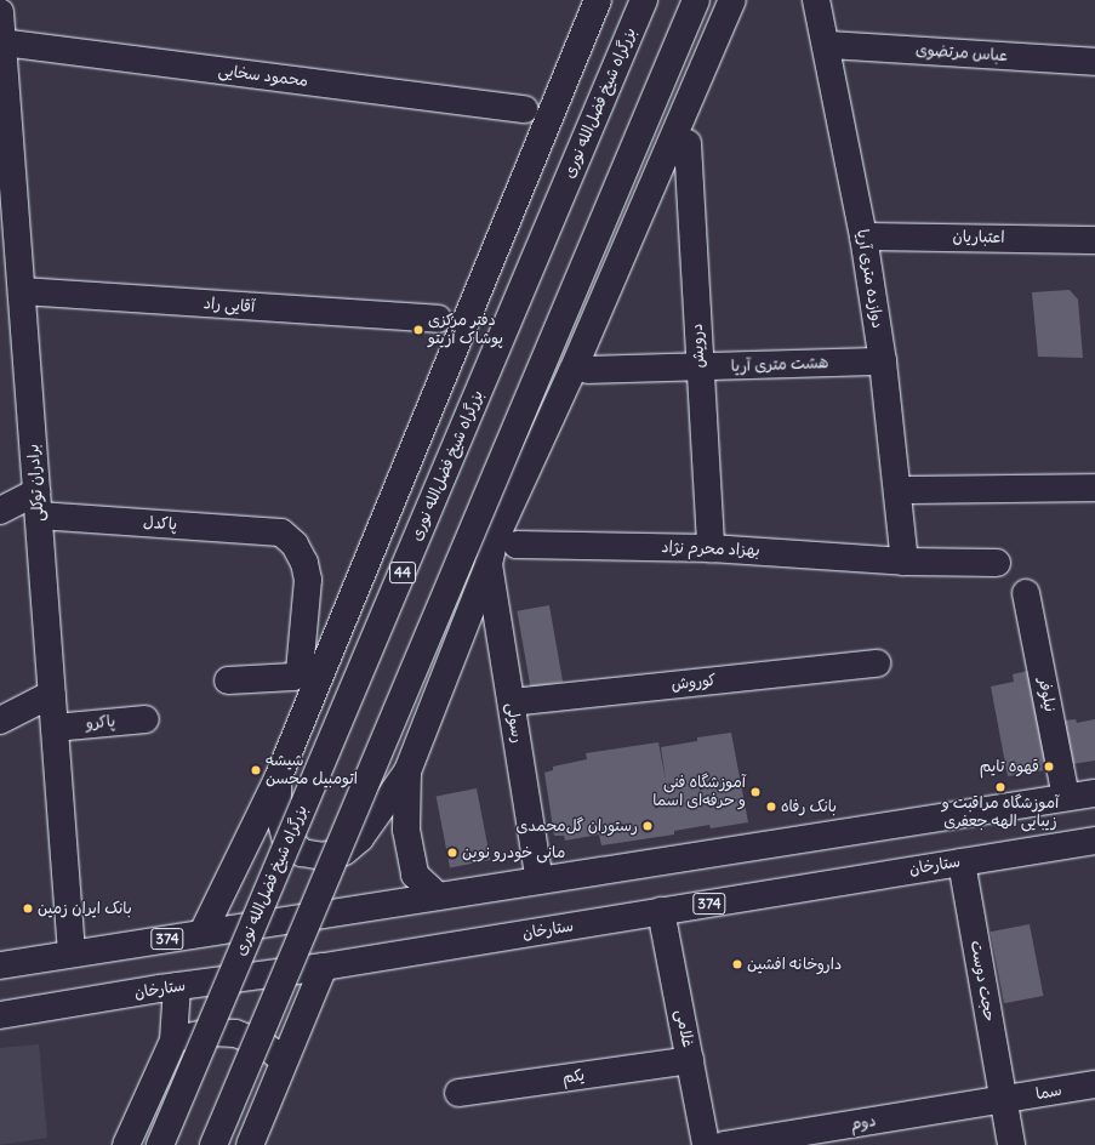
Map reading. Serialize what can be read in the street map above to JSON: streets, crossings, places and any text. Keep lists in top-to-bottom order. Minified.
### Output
{"streets":{"main road":["عباس مرتضوی","محمود سخایی","بزرگراه شیخ فضل‌الله نوری","اعتباریان","دوازده متری آریا","آقایی راد","درویش","هشت متری آریا","برادران توکلی","پاکدل","بهزاد محرم نژاد","44","کوروش","نیلوفر","پاکرو","رسولی","ستارخان","374","حجت دوست","غلامی","یکم","سما","دوم"]},"crossings":[["عباس مرتضوی","دوازده متری آریا"],["محمود سخایی","برادران توکلی"],["اعتباریان","دوازده متری آریا"],["دوازده متری آریا","هشت متری آریا"],["دوازده متری آریا","بهزاد محرم نژاد"],["آقایی راد","برادران توکلی"],["درویش","هشت متری آریا"],["درویش","بهزاد محرم نژاد"],["برادران توکلی","پاکدل"],["برادران توکلی","پاکرو"],["برادران توکلی","374"],["کوروش","رسولی"],["نیلوفر","374"],["رسولی","374"],["ستارخان","حجت دوست"],["ستارخان","غلامی"],["حجت دوست","سما"],["حجت دوست","دوم"],["غلامی","یکم"],["سما","دوم"]],"places":["دفتر مرکزی پوشاک آزیتو","قهوه تایم","شیشه اتومبیل محسن","آموزشگاه مراقبت و زیبایی الهه جعفری","آموزشگاه فنی و حرفه‌ای اسما","بانک رفاه","رستوران گل‌محمدی","مانی خودرو نوین","بانک ایران زمین","داروخانه افشین"]}
